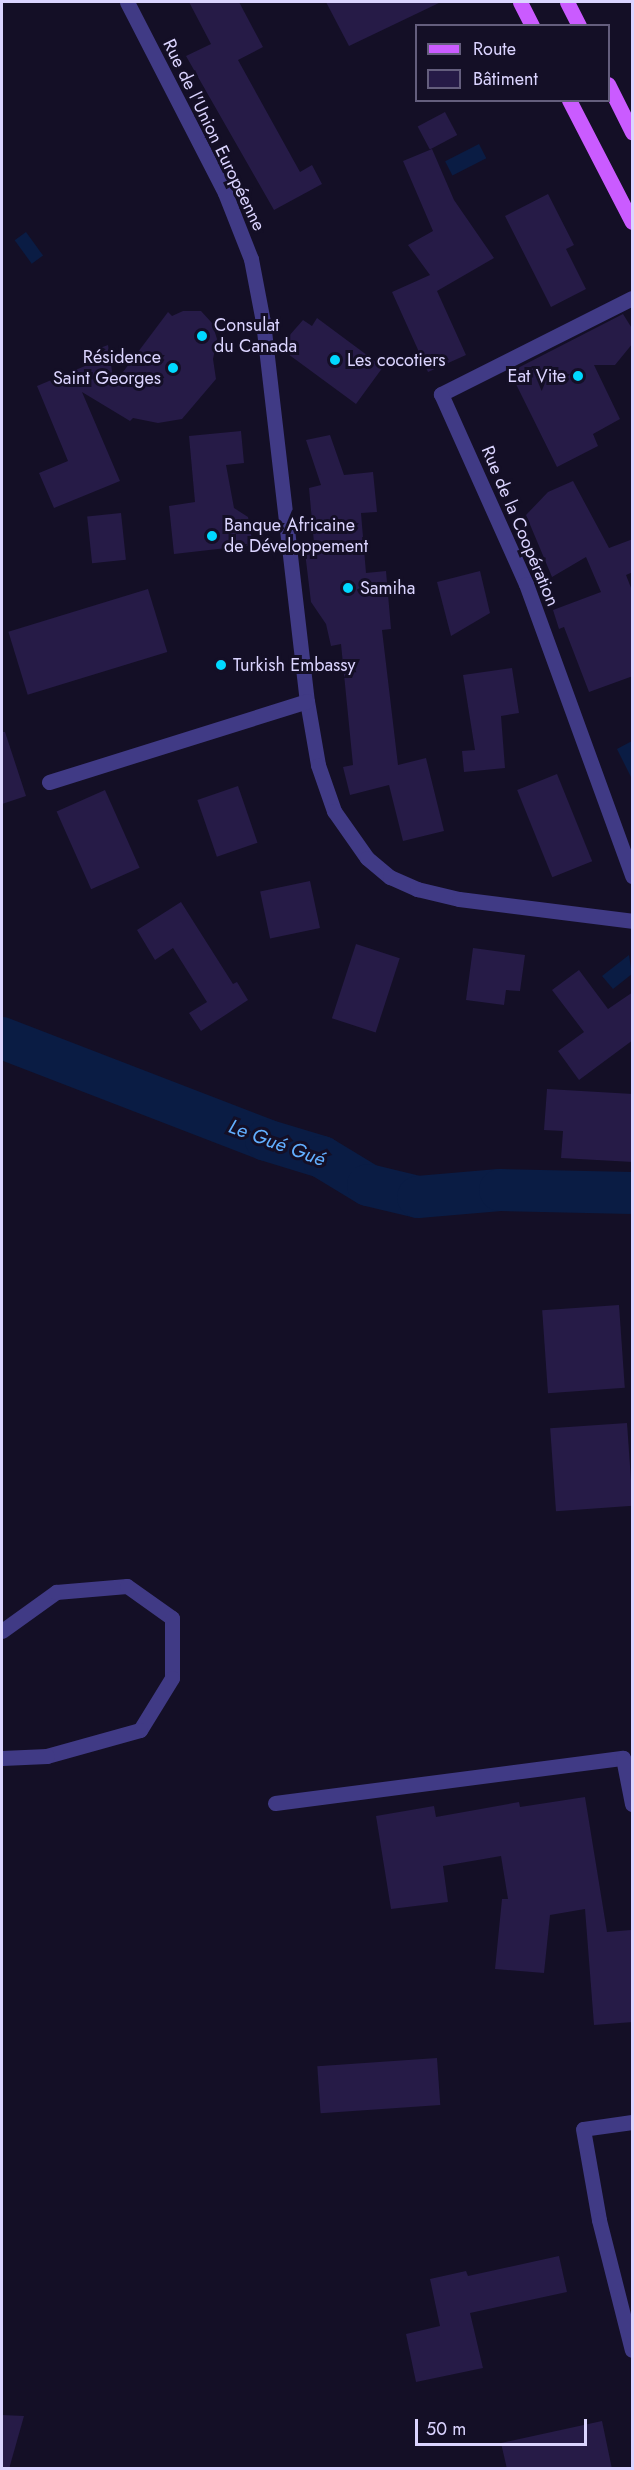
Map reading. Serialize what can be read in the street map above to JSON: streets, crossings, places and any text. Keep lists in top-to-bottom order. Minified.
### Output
{"streets":{"street":["Rue de l'Union Européenne","Rue de la Coopération"]},"water":["Le Gué Gué"],"places":["Consulat du Canada","Les cocotiers","Résidence Saint Georges","Eat Vite","Banque Africaine de Développement","Samiha","Turkish Embassy"],"legend":["Route","Bâtiment"],"scale_bar":"50 m"}
